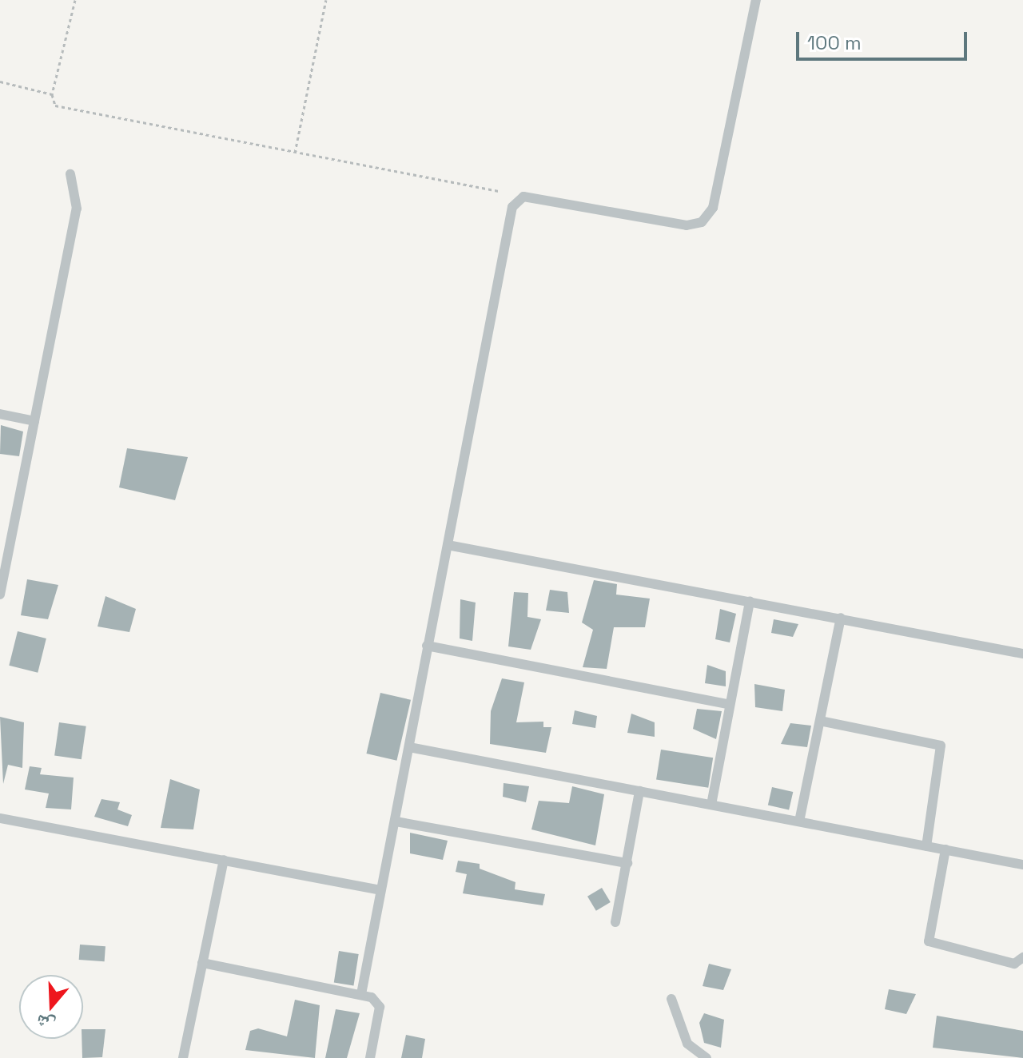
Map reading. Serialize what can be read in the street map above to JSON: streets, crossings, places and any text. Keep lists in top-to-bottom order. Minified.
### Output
{"scale_bar":"100 m","north":"bottom"}
